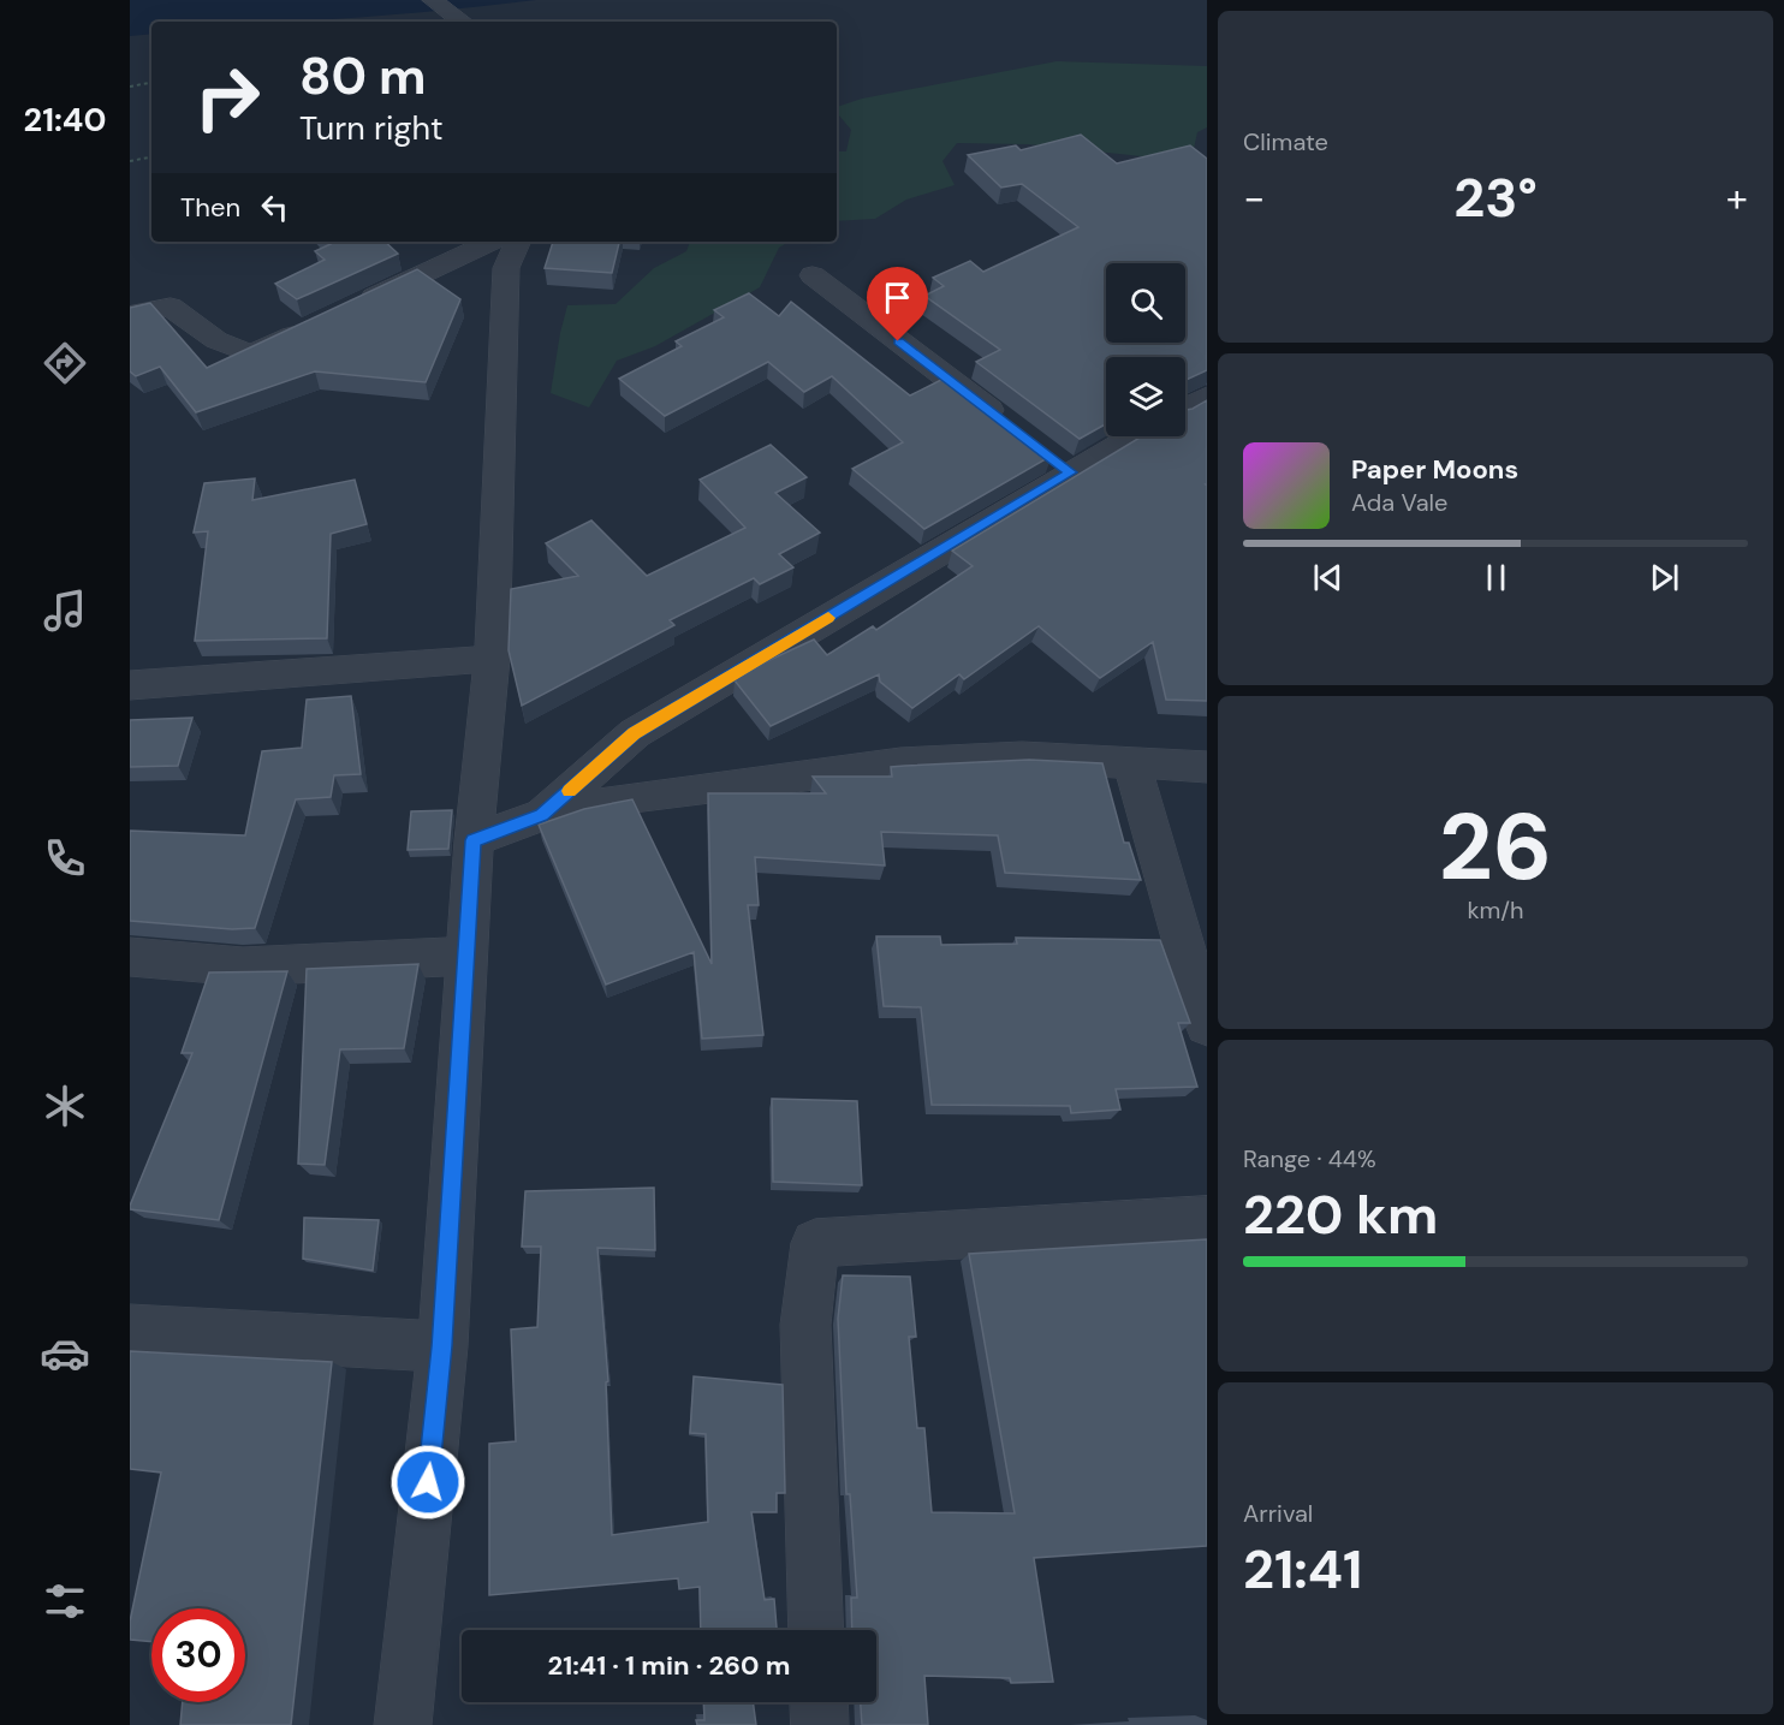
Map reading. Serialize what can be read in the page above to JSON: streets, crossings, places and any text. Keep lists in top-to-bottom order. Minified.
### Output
{"page":{"tabs":"21:40","tile":["Climate",["26","km/h"],["Range · 44%","220 km"],["Arrival","21:41"]],"turn":["80 m","Turn right"],"heat":["−","23°","+"],"then":"Then","song":["Paper Moons","Ada Vale"],"limit":"30","trip":"21:41 · 1 min · 260 m"}}
